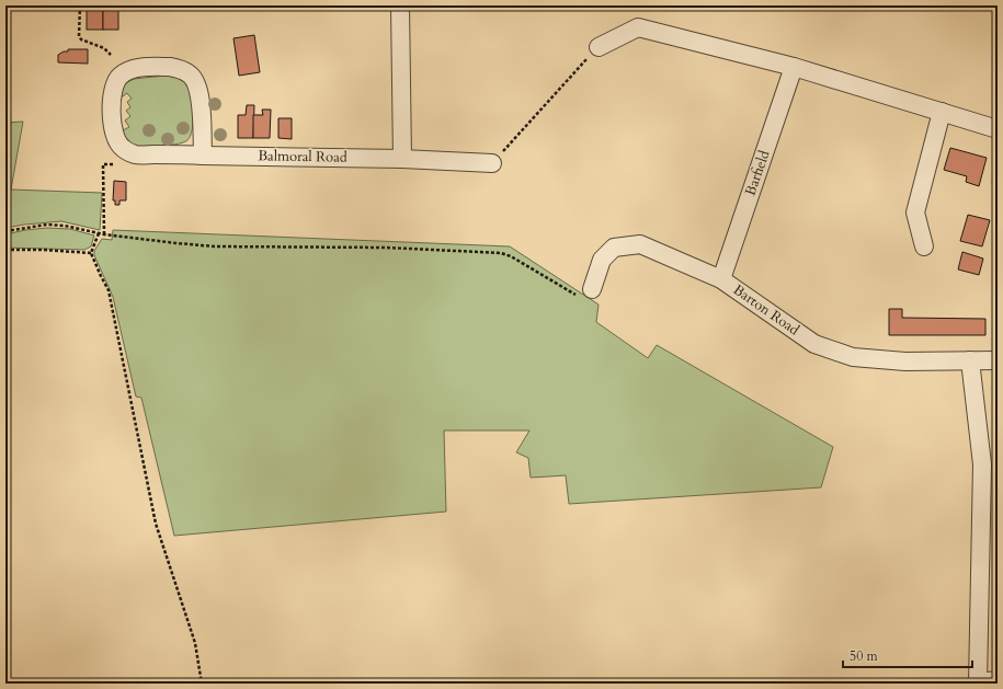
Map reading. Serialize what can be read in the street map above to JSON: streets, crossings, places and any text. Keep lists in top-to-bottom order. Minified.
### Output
{"streets":{"street":["Balmoral Road","Barfield","Barton Road"]},"crossings":[["Barfield","Barton Road"]],"scale_bar":"50 m"}
